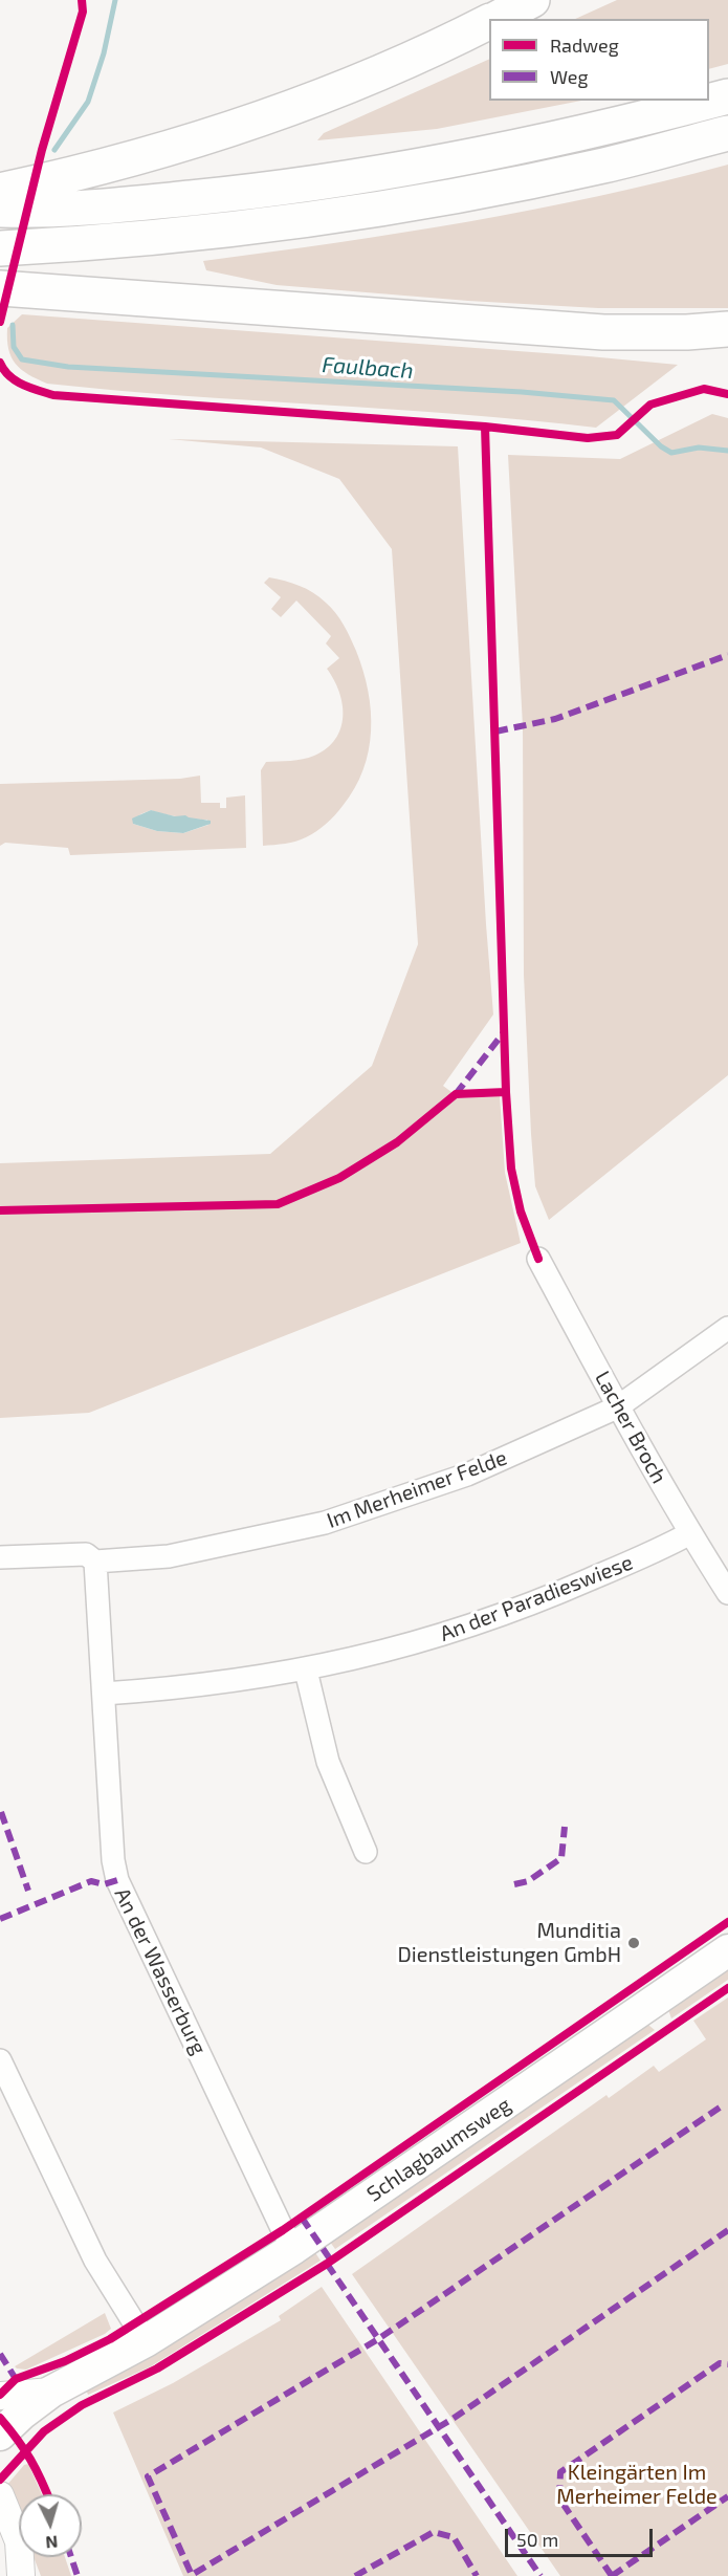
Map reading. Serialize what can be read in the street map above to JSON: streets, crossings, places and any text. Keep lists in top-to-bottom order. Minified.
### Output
{"streets":{"main road":["Schlagbaumsweg"],"street":["Lacher Broch","Im Merheimer Felde","An der Paradieswiese","An der Wasserburg"]},"crossings":[["Lacher Broch","Im Merheimer Felde"],["Lacher Broch","An der Paradieswiese"],["Im Merheimer Felde","An der Wasserburg"],["An der Paradieswiese","An der Wasserburg"],["An der Wasserburg","Schlagbaumsweg"]],"water":["Faulbach"],"parks":["Kleingärten Im Merheimer Felde"],"places":["Munditia Dienstleistungen GmbH"],"legend":["Radweg","Weg"],"scale_bar":"50 m","north":"bottom"}
